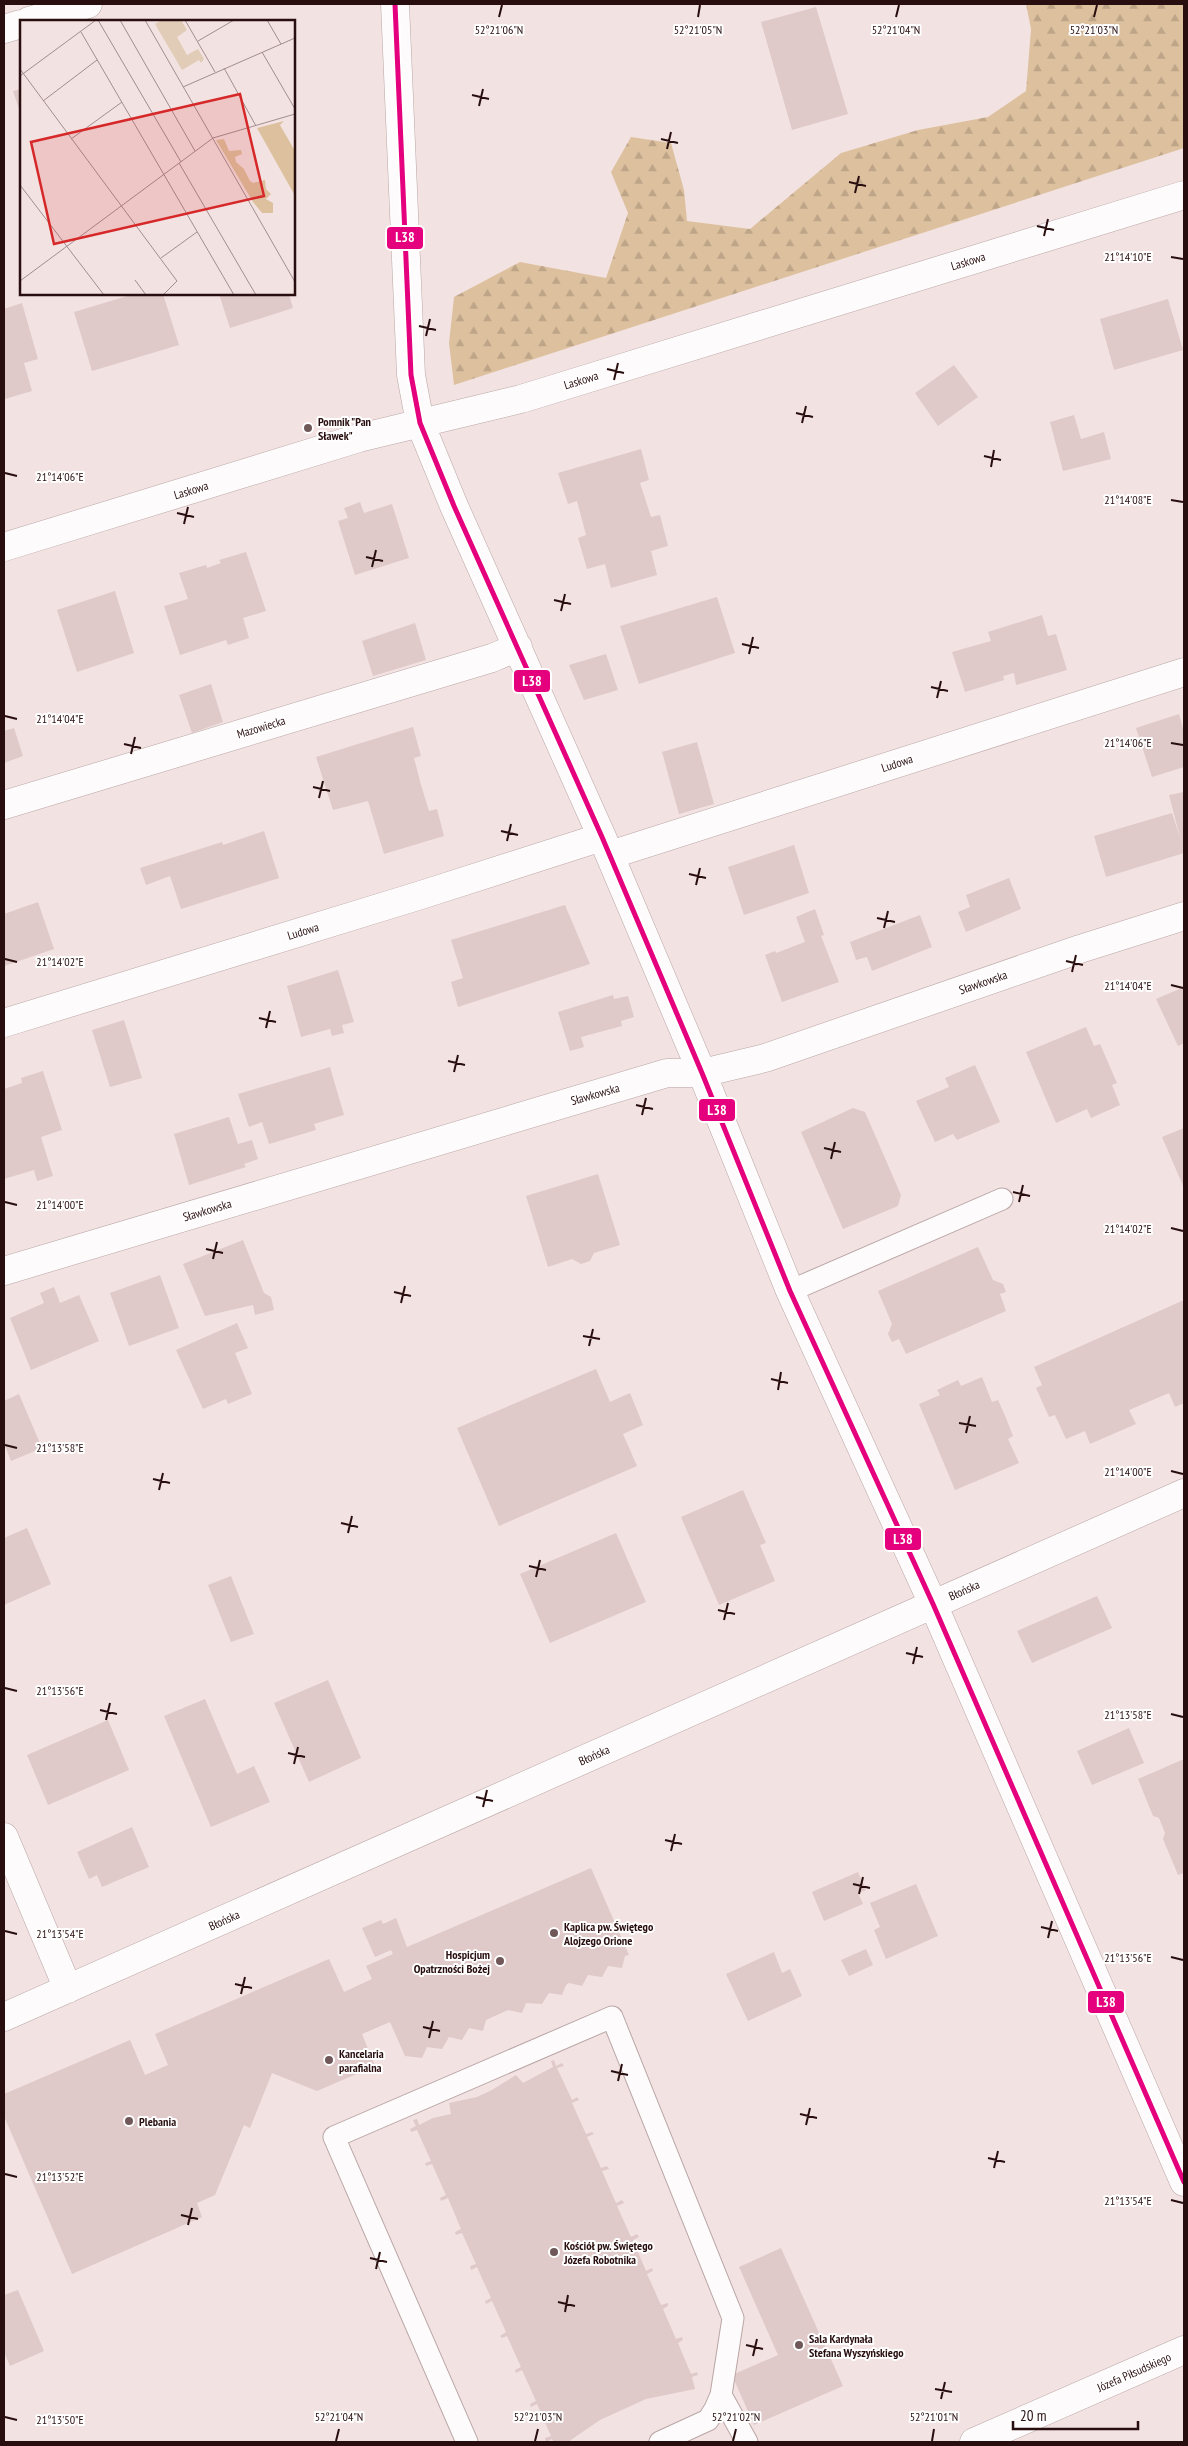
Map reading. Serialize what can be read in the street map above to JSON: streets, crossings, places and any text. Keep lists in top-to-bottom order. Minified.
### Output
{"streets":{"street":["Laskowa","Mazowiecka","Ludowa","Sławkowska","Błońska","Józefa Piłsudskiego"]},"places":["Pomnik \"Pan Sławek\"","Kaplica pw. Świętego Alojzego Orione","Hospicjum Opatrzności Bożej","Kancelaria parafialna","Plebania","Kościół pw. Świętego Józefa Robotnika","Sala Kardynała Stefana Wyszyńskiego"],"lines":["transit line L38"],"scale_bar":"20 m","coordinates":["52°21'06\"N","52°21'05\"N","52°21'04\"N","52°21'03\"N","21°14'10\"E","21°14'06\"E","21°14'08\"E","21°14'04\"E","21°14'02\"E","21°14'00\"E","21°13'58\"E","21°13'56\"E","21°13'54\"E","21°13'52\"E","52°21'02\"N","52°21'01\"N","21°13'50\"E"]}
